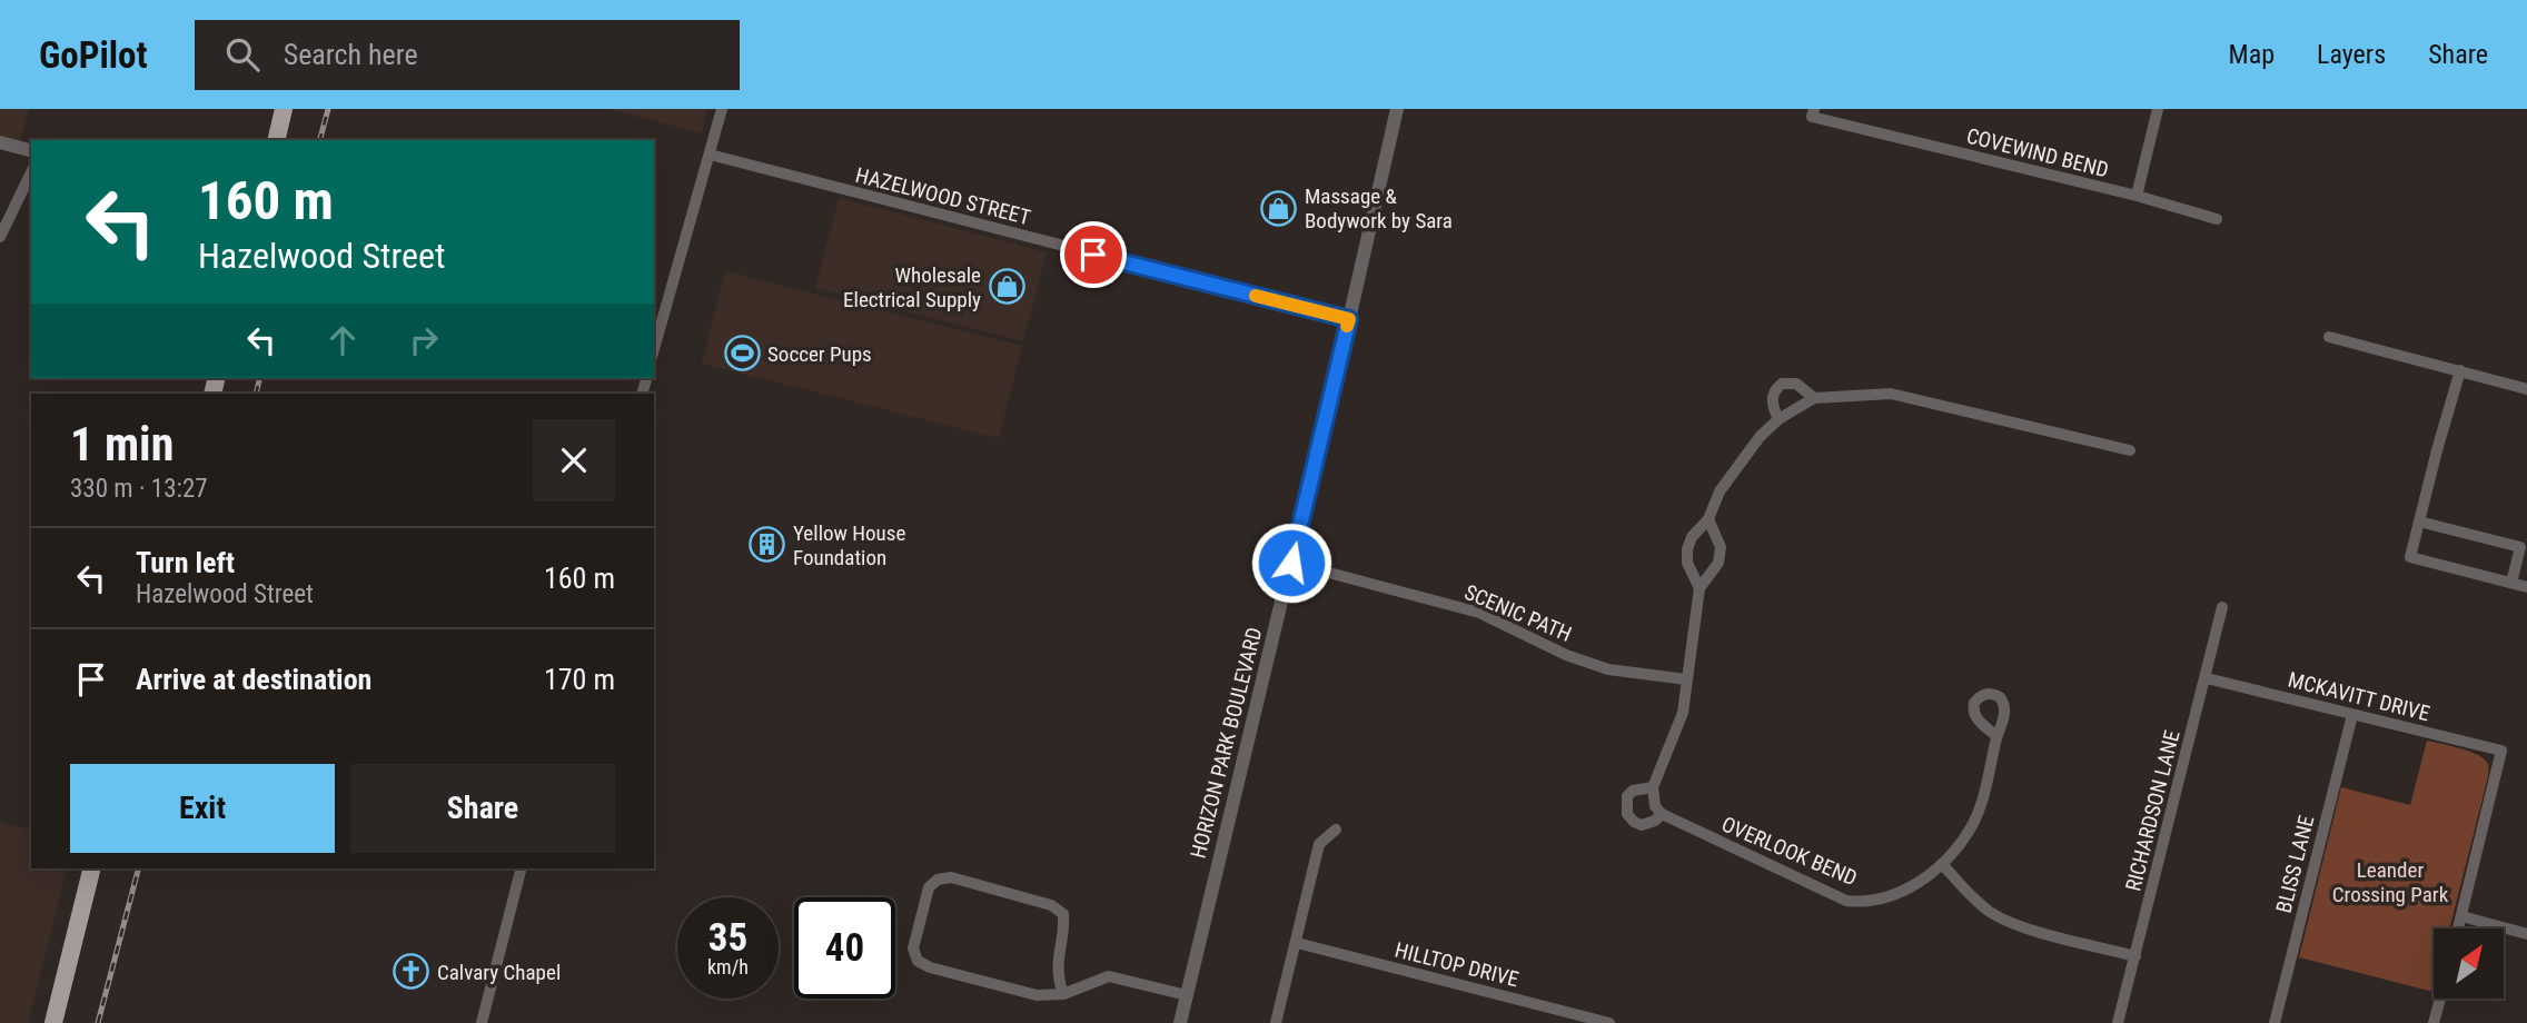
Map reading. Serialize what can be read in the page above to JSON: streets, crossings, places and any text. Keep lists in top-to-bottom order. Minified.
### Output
{"streets":{"street":["COVEWIND BEND","HAZELWOOD STREET","SCENIC PATH","MCKAVITT DRIVE","HORIZON PARK BOULEVARD","RICHARDSON LANE","OVERLOOK BEND","BLISS LANE","HILLTOP DRIVE"]},"crossings":[["HAZELWOOD STREET","HORIZON PARK BOULEVARD"],["SCENIC PATH","HORIZON PARK BOULEVARD"],["MCKAVITT DRIVE","RICHARDSON LANE"],["MCKAVITT DRIVE","BLISS LANE"]],"parks":["Leander Crossing Park"],"places":{"shop":["Massage & Bodywork by Sara","Wholesale Electrical Supply"],"sports":["Soccer Pups"],"building":["Yellow House Foundation"],"church":["Calvary Chapel"]},"north":"top right","page":{"header":"GoPilot","search":"Search here","nav":["Map","Layers","Share"],"turn":["160 m","Hazelwood Street"],"heading":["1 min","330 m · 13:27"],"list":[{"name":"Turn left","note":"Hazelwood Street","value":"160 m"},{"name":"Arrive at destination","value":"170 m"}],"buttons":["Exit","Share"],"speed":"35 km/h","limit":"40"}}
